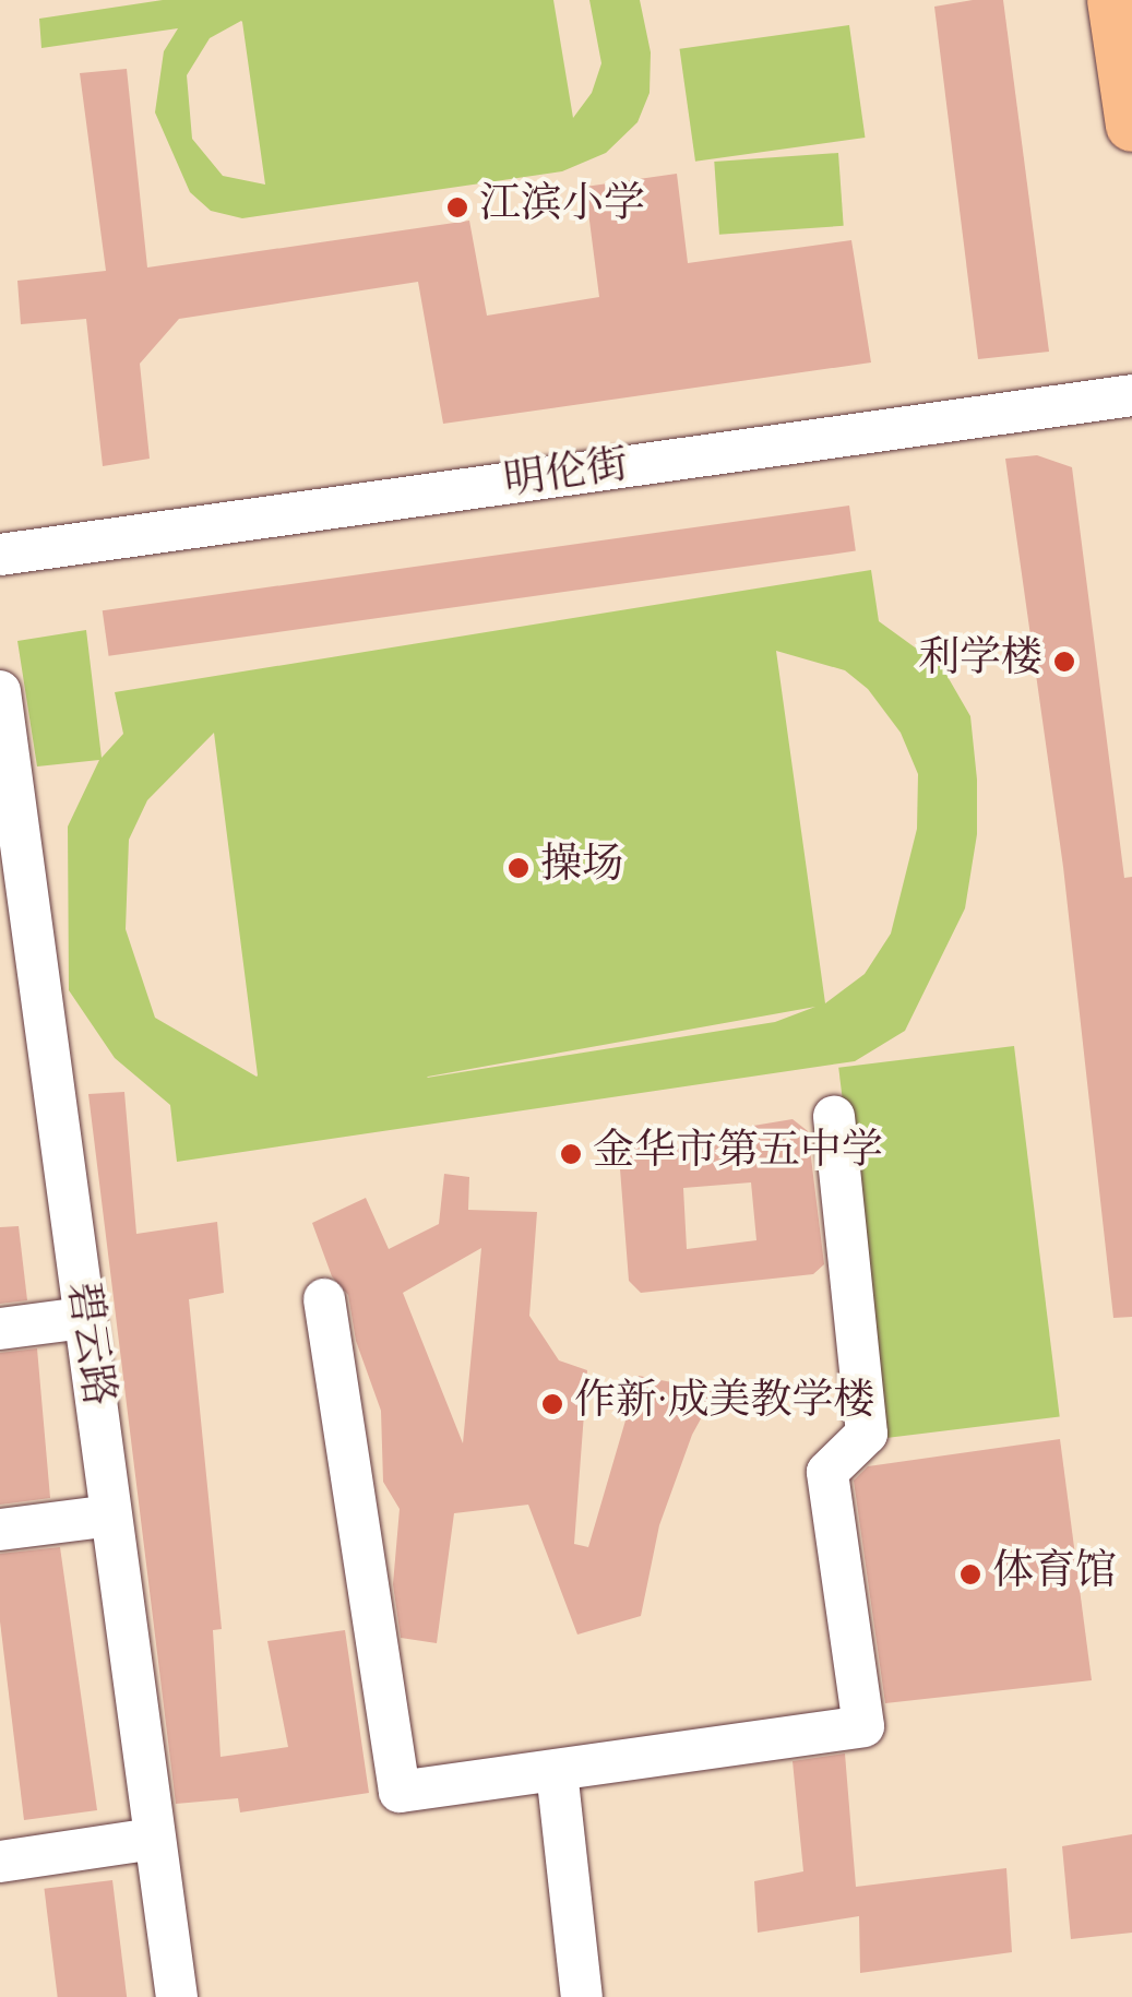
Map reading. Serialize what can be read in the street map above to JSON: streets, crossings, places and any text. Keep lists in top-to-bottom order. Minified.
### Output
{"streets":{"street":["明伦街","碧云路"]},"places":["江滨小学","利学楼","操场","金华市第五中学","作新·成美教学楼","体育馆"]}
